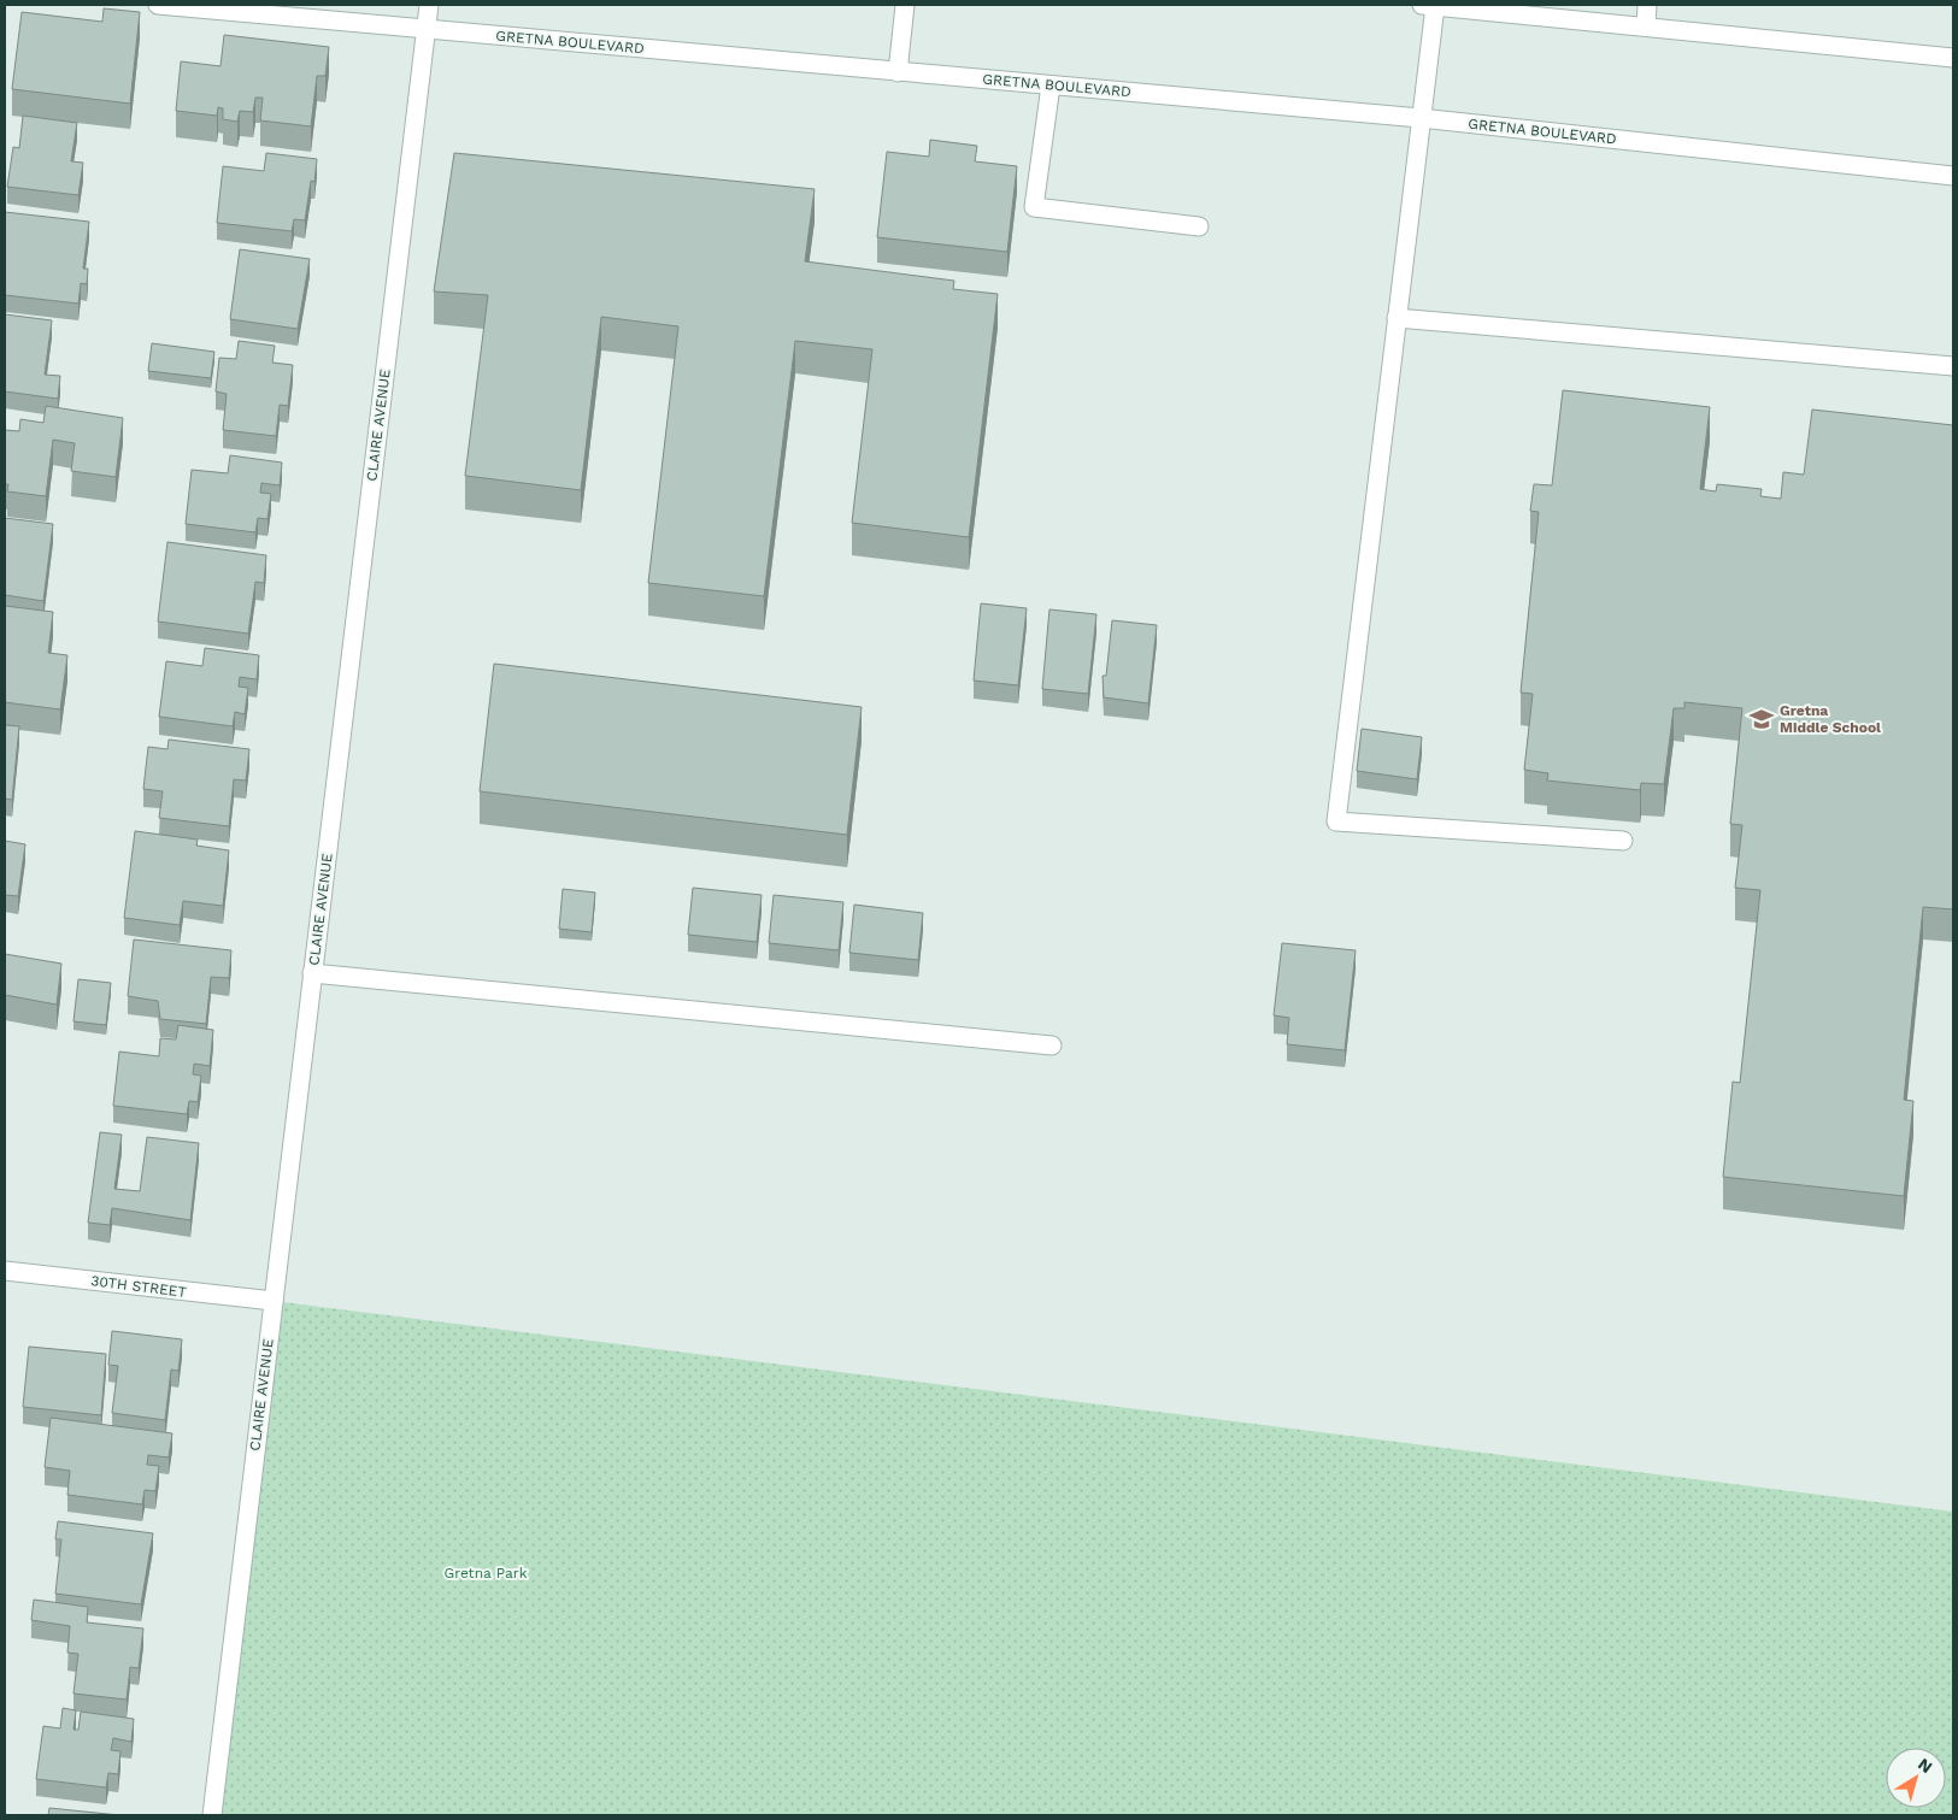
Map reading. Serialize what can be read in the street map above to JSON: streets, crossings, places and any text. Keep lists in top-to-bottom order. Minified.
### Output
{"streets":{"street":["GRETNA BOULEVARD","CLAIRE AVENUE","30TH STREET"]},"crossings":[["GRETNA BOULEVARD","CLAIRE AVENUE"],["CLAIRE AVENUE","30TH STREET"]],"parks":["Gretna Park"],"places":{"school or university":["Gretna Middle School"]},"north":"top right"}
